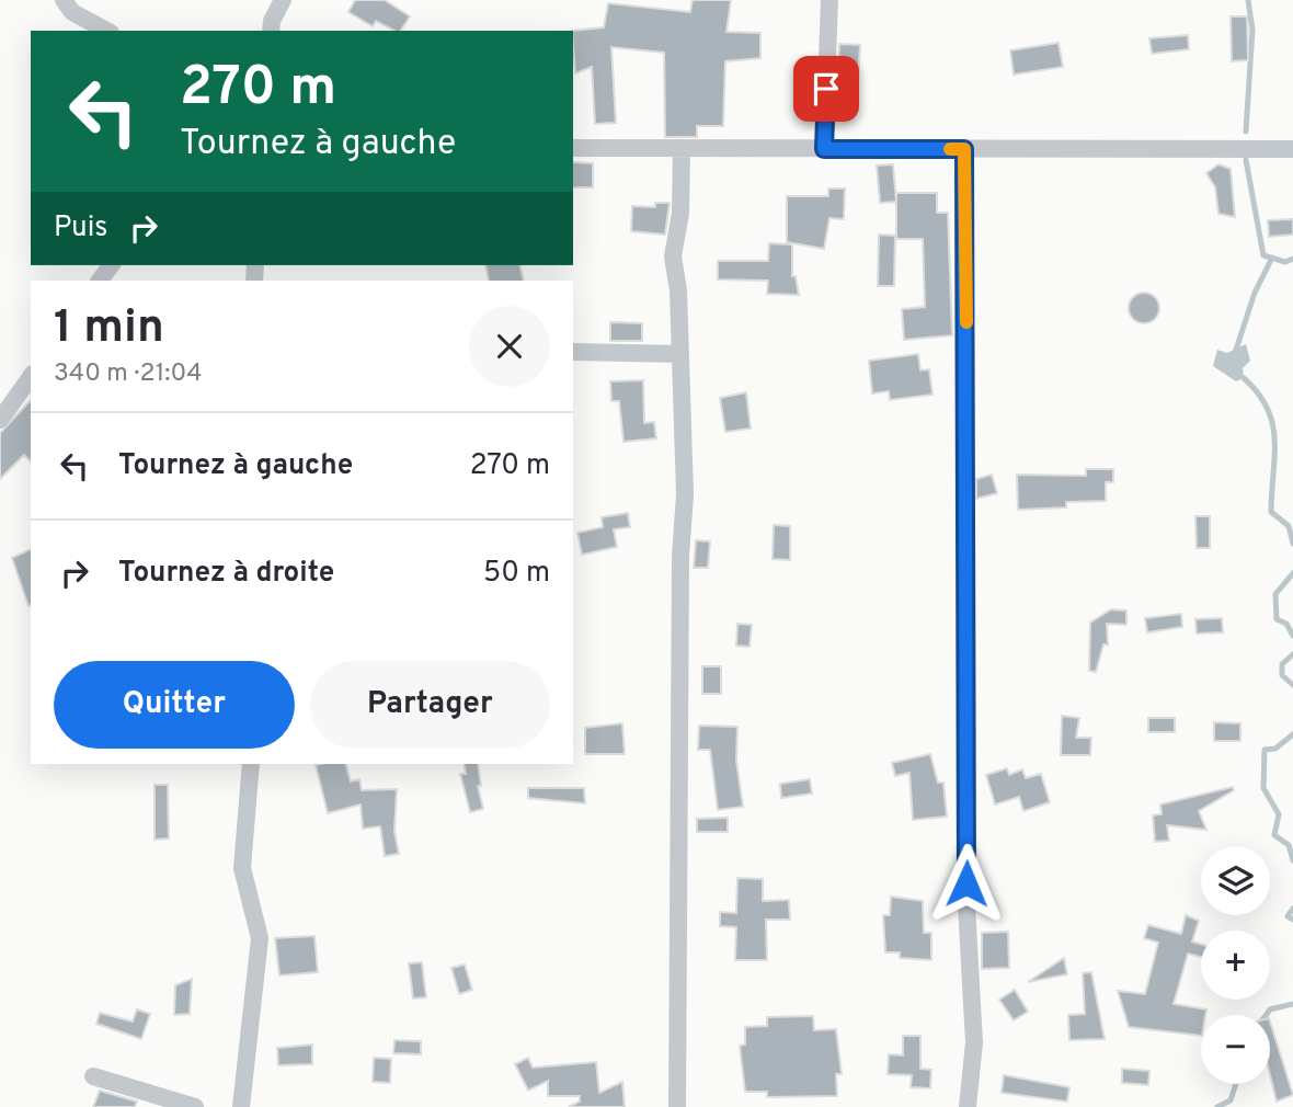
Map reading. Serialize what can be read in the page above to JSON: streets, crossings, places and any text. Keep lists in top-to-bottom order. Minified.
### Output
{"page":{"turn":["270 m","Tournez à gauche"],"then":"Puis","heading":["1 min","340 m · 21:04"],"list":[{"name":"Tournez à gauche","value":"270 m"},{"name":"Tournez à droite","value":"50 m"}],"buttons":["Quitter","Partager"],"map_buttons":["+","−"]}}
